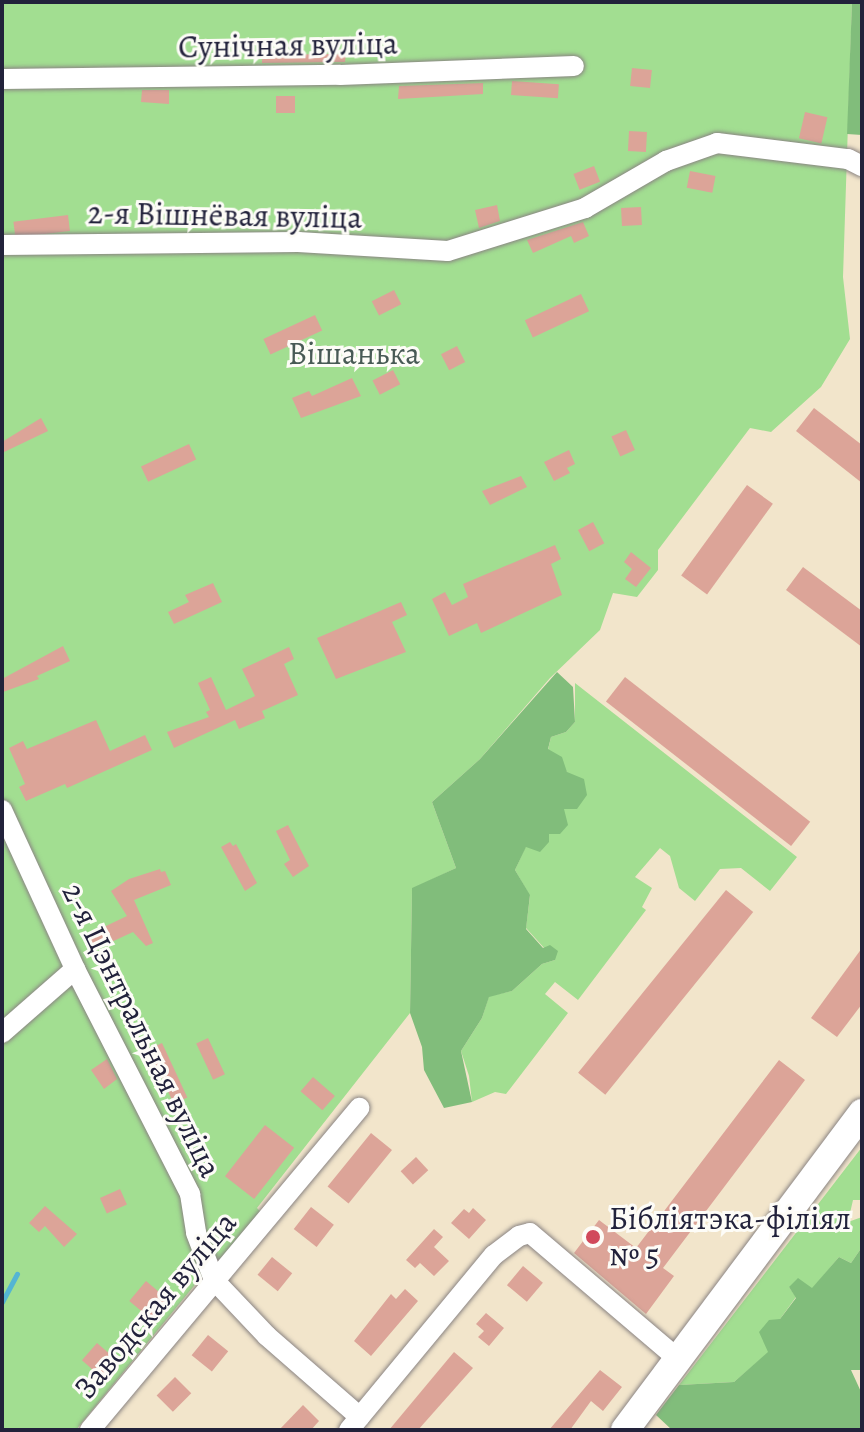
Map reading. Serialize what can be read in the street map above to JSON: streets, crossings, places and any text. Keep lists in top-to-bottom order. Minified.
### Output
{"streets":{"street":["Сунічная вуліца","2-я Вішнёвая вуліца","2-я Цэнтральная вуліца","Заводская вуліца"]},"crossings":[["2-я Цэнтральная вуліца","Заводская вуліца"]],"parks":["Вішанька"],"places":["Бібліятэка-філіял № 5"]}
